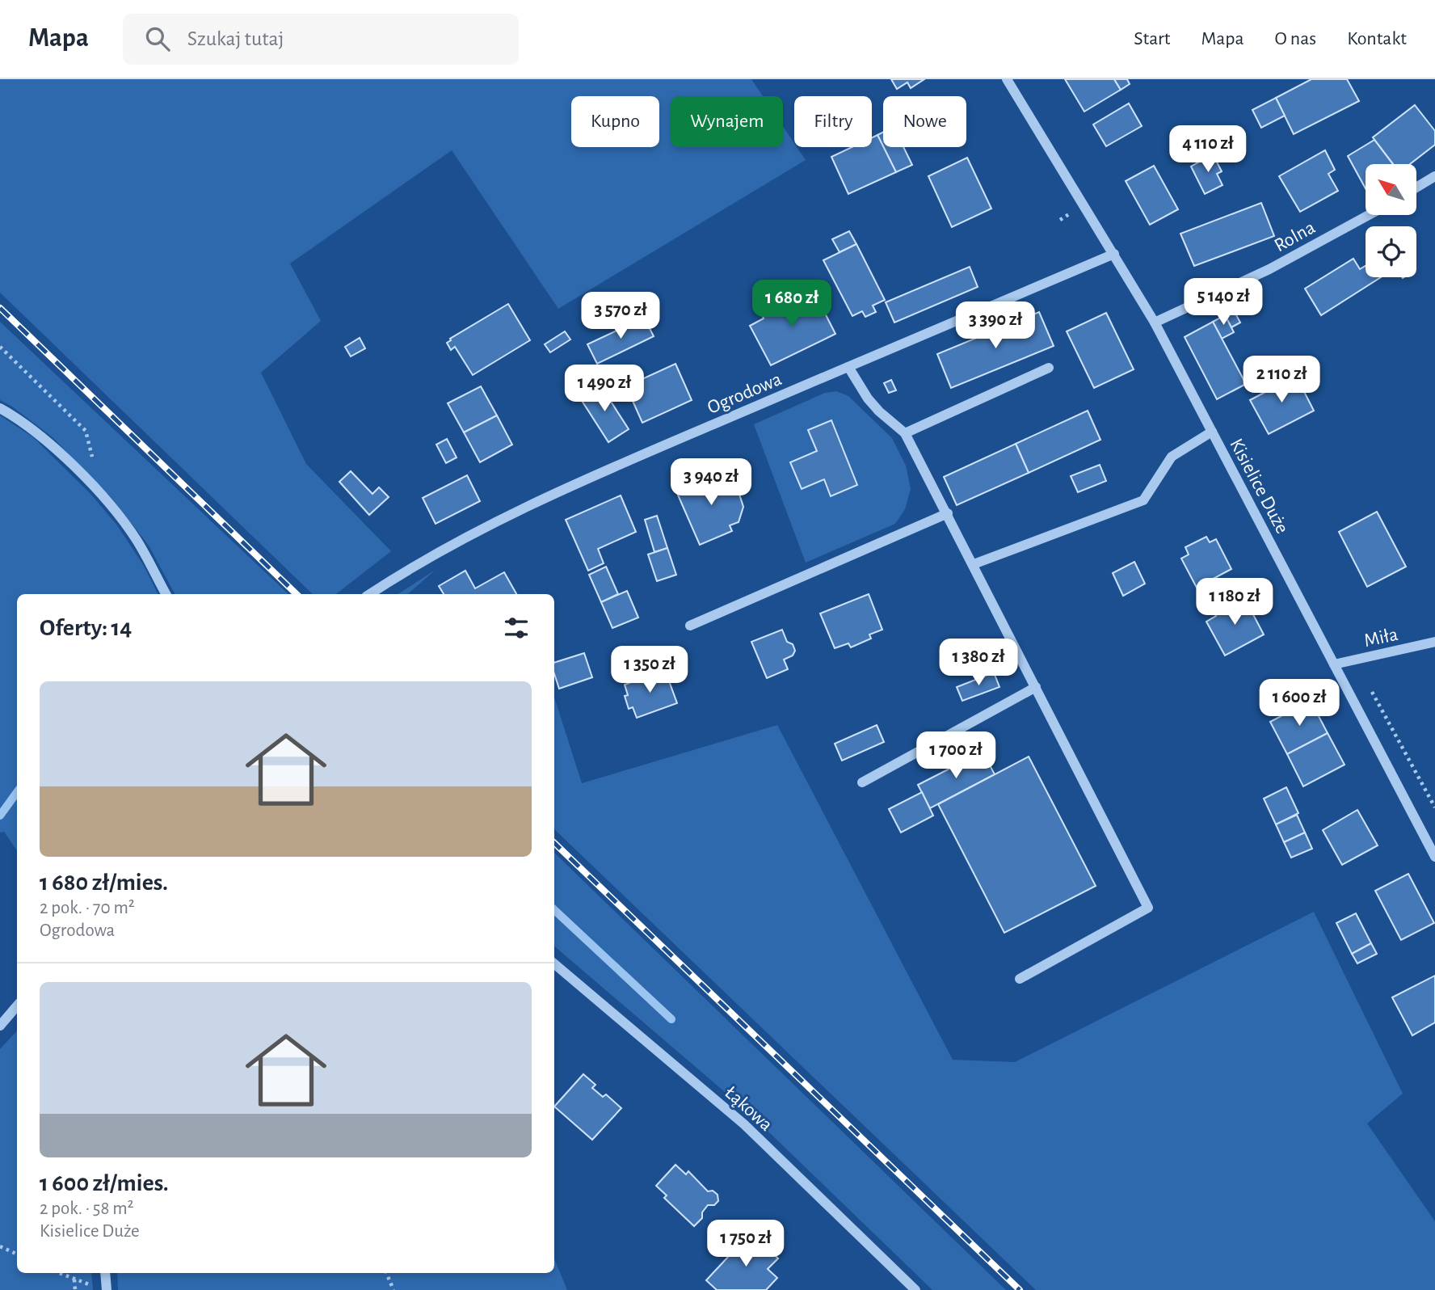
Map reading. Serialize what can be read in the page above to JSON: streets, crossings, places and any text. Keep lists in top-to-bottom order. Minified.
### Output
{"streets":{"street":["Rolna","Ogrodowa","Kisielice Duże","Miła","Łąkowa"]},"crossings":[["Rolna","Kisielice Duże"],["Ogrodowa","Kisielice Duże"],["Kisielice Duże","Miła"]],"north":"top left","page":{"header":"Mapa","search":"Szukaj tutaj","nav":["Start","Mapa","O nas","Kontakt"],"chip":["Kupno","Wynajem","Filtry","Nowe"],"price":["4 110 zł","5 140 zł","1 680 zł","3 570 zł","3 390 zł","2 110 zł","1 490 zł","3 940 zł","1 180 zł","1 380 zł","1 350 zł","1 600 zł","1 700 zł","1 750 zł"],"heading":"Oferty: 14","list":[{"name":"1 680 zł/mies.","note":"2 pok. · 70 m² · Ogrodowa"},{"name":"1 600 zł/mies.","note":"2 pok. · 58 m² · Kisielice Duże"}]}}
